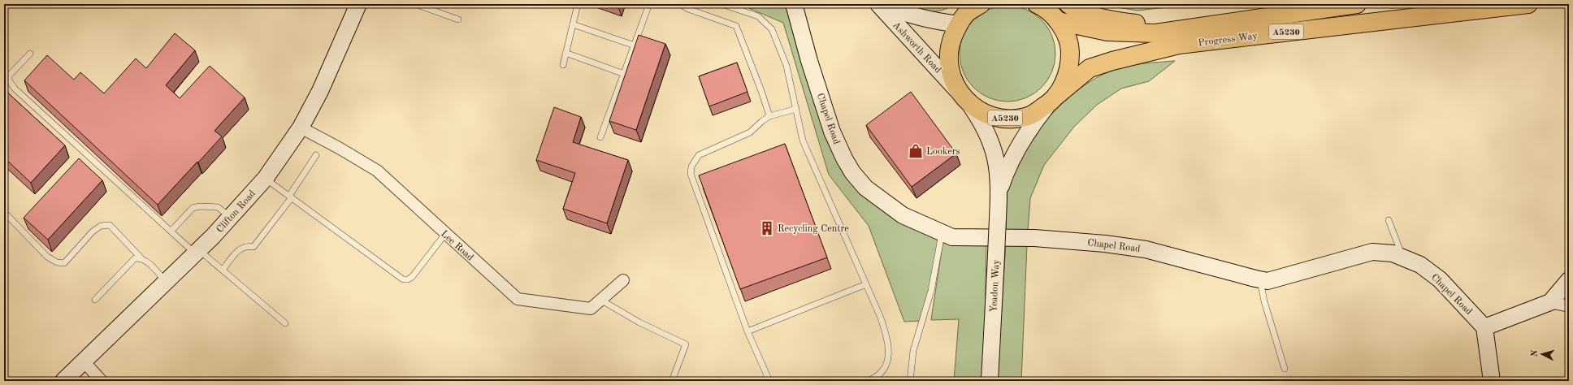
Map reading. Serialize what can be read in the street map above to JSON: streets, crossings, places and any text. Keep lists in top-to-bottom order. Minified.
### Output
{"streets":{"main road":["A5230","Progress Way"],"street":["Ashworth Road","Chapel Road","Clifton Road","Lee Road","Yeadon Way"]},"crossings":[["A5230","Progress Way"],["A5230","Ashworth Road"],["A5230","Yeadon Way"],["Progress Way","Yeadon Way"],["Clifton Road","Lee Road"]],"places":{"shop":["Lookers"],"building":["Recycling Centre"]},"north":"left"}
